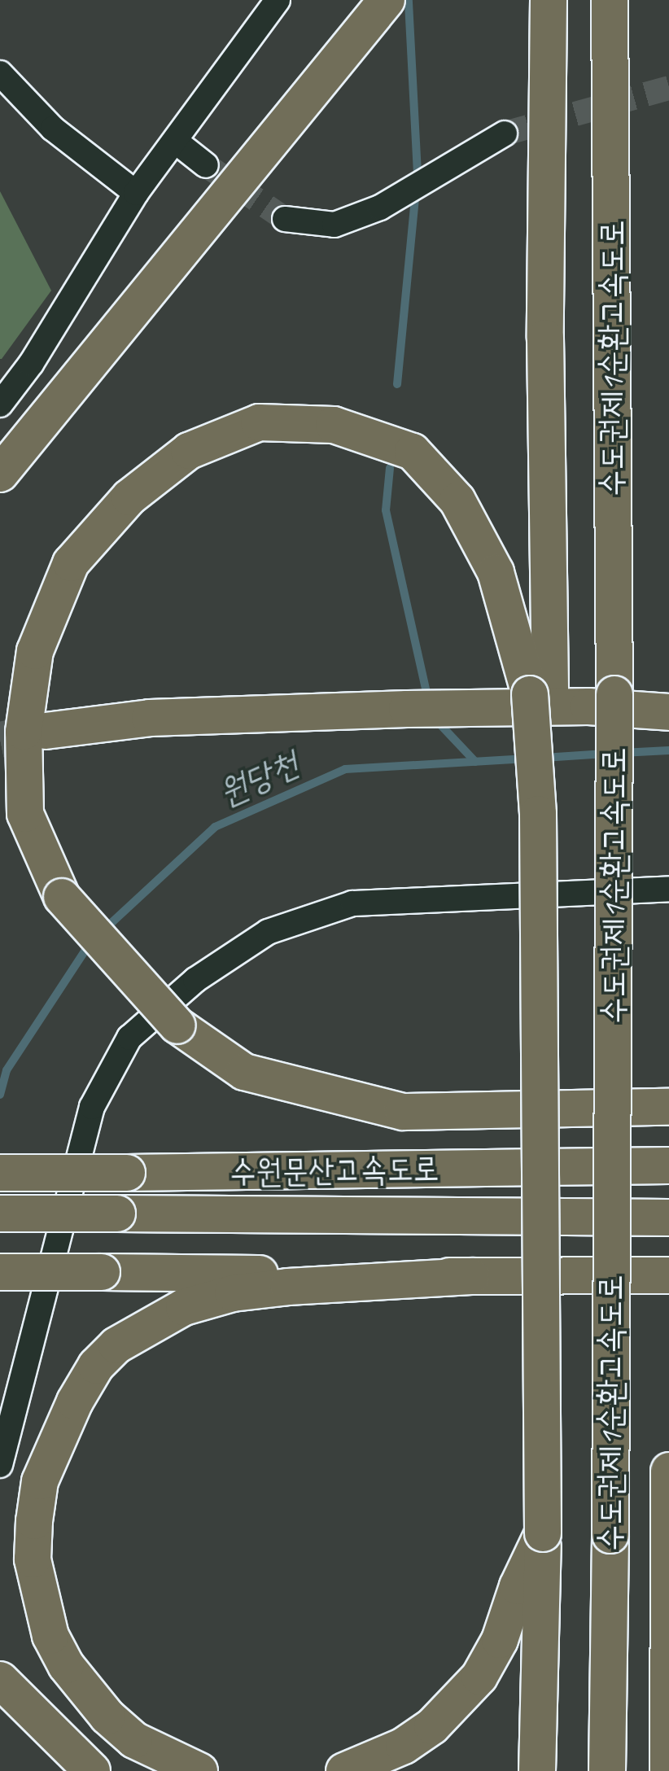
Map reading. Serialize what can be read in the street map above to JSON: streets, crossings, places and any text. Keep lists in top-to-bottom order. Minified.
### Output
{"streets":{"highway":["수도권제1순환고속도로","수원문산고속도로"]},"water":["원당천"]}
